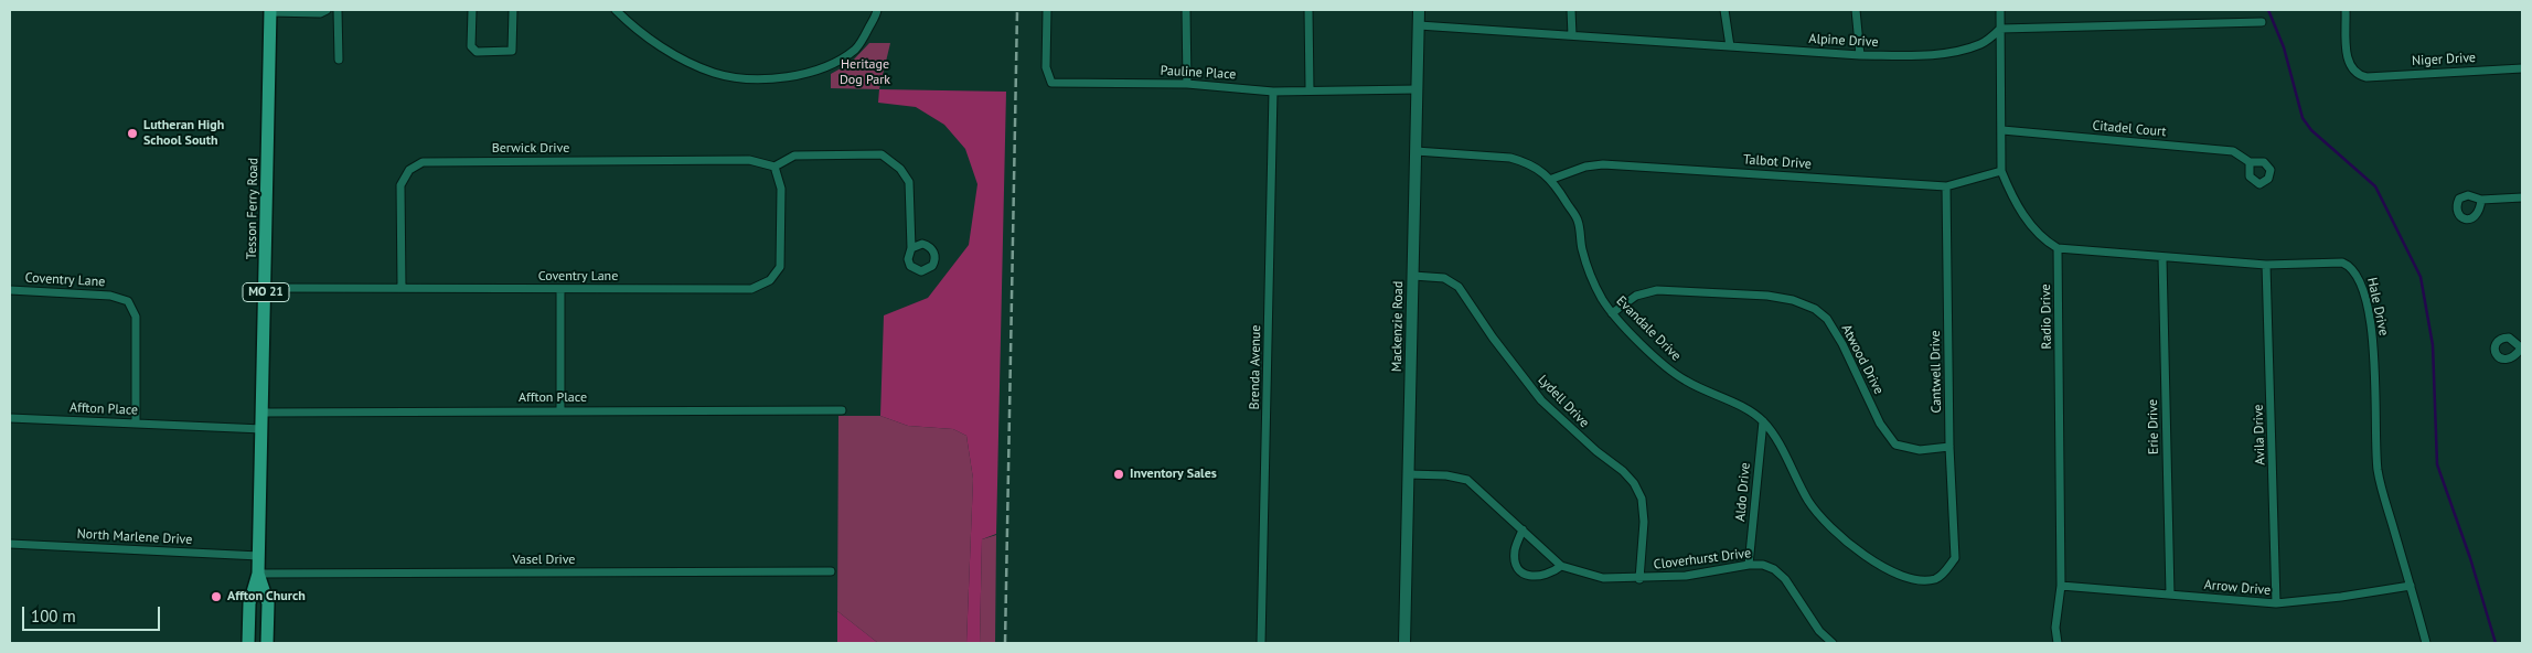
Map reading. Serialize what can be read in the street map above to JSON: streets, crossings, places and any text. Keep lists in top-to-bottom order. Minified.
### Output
{"streets":{"main road":["Tesson Ferry Road","MO 21","Mackenzie Road"],"street":["Alpine Drive","Niger Drive","Pauline Place","Citadel Court","Berwick Drive","Talbot Drive","Coventry Lane","Hale Drive","Radio Drive","Evandale Drive","Atwood Drive","Brenda Avenue","Cantwell Drive","Affton Place","Lydell Drive","Erie Drive","Avila Drive","Aldo Drive","North Marlene Drive","Cloverhurst Drive","Vasel Drive","Arrow Drive"]},"crossings":[["Alpine Drive","Mackenzie Road"],["Pauline Place","Mackenzie Road"],["Pauline Place","Brenda Avenue"],["Berwick Drive","Coventry Lane"],["Talbot Drive","Evandale Drive"],["Talbot Drive","Cantwell Drive"],["Tesson Ferry Road","Coventry Lane"],["Tesson Ferry Road","Affton Place"],["Tesson Ferry Road","North Marlene Drive"],["Tesson Ferry Road","Vasel Drive"],["Coventry Lane","Affton Place"],["Hale Drive","Radio Drive"],["Hale Drive","Erie Drive"],["Hale Drive","Avila Drive"],["Hale Drive","Arrow Drive"],["Radio Drive","Arrow Drive"],["Mackenzie Road","Evandale Drive"],["Mackenzie Road","Lydell Drive"],["Mackenzie Road","Cloverhurst Drive"],["Evandale Drive","Atwood Drive"],["Evandale Drive","Cantwell Drive"],["Evandale Drive","Aldo Drive"],["Atwood Drive","Cantwell Drive"],["Lydell Drive","Cloverhurst Drive"],["Erie Drive","Arrow Drive"],["Avila Drive","Arrow Drive"],["Aldo Drive","Cloverhurst Drive"]],"parks":["Heritage Dog Park"],"places":["Lutheran High School South","Inventory Sales","Affton Church"],"scale_bar":"100 m"}
